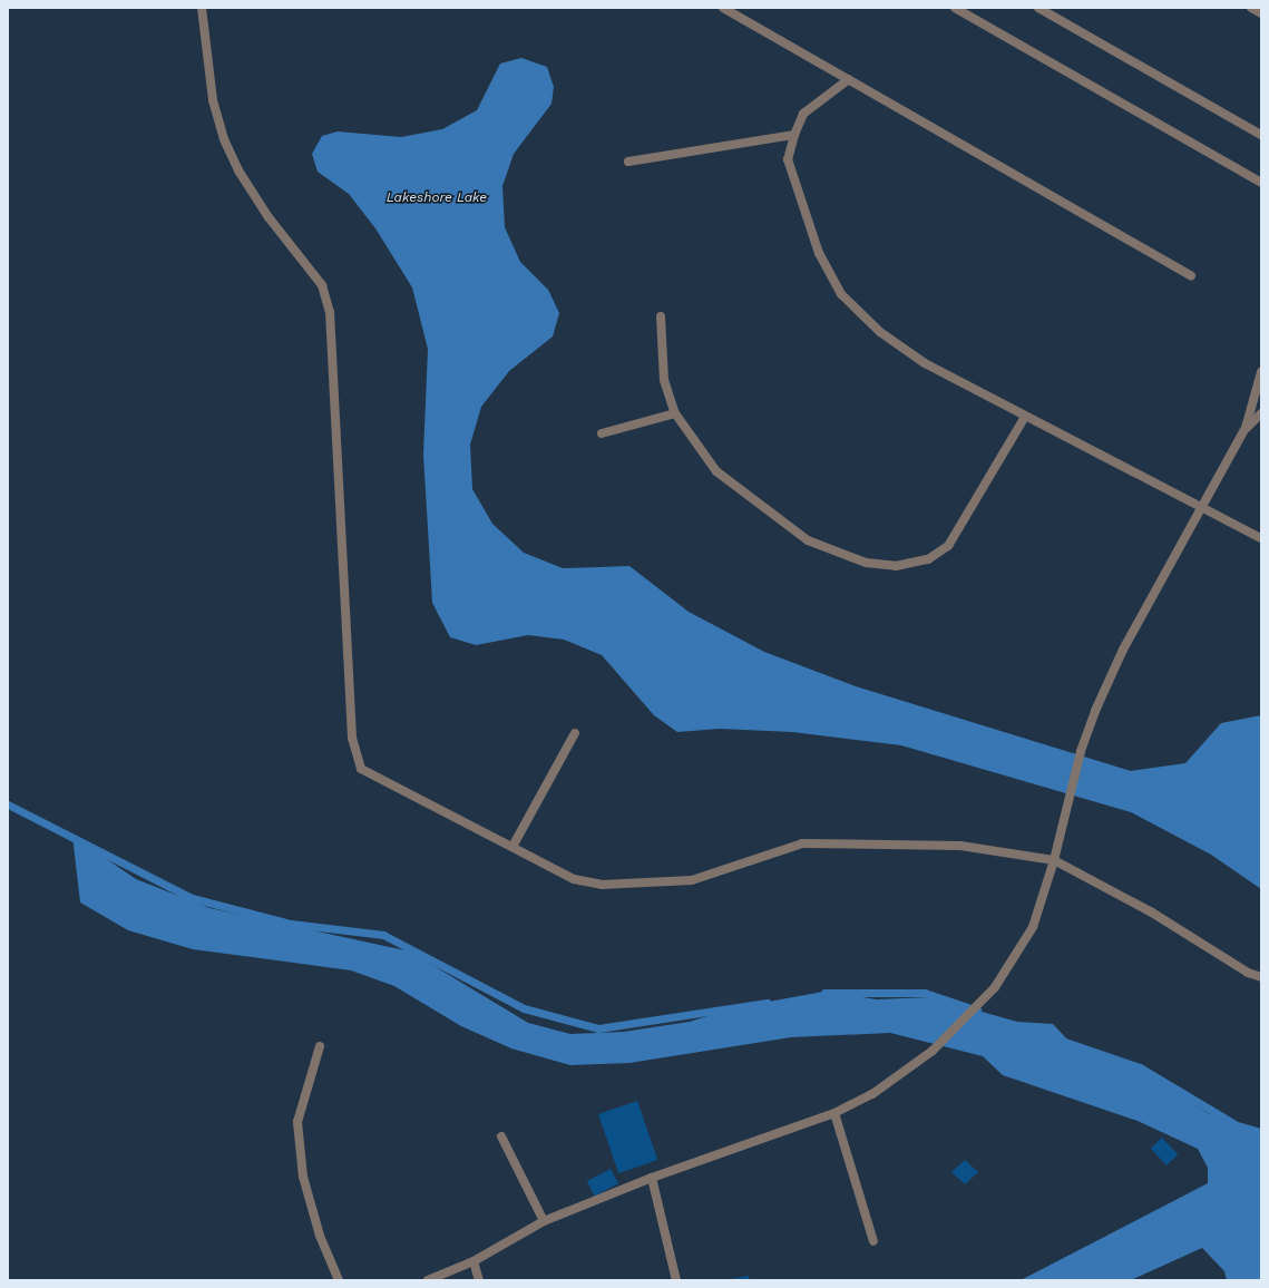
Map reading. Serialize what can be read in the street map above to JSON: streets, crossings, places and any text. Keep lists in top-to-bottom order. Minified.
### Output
{"water":["Lakeshore Lake"]}
